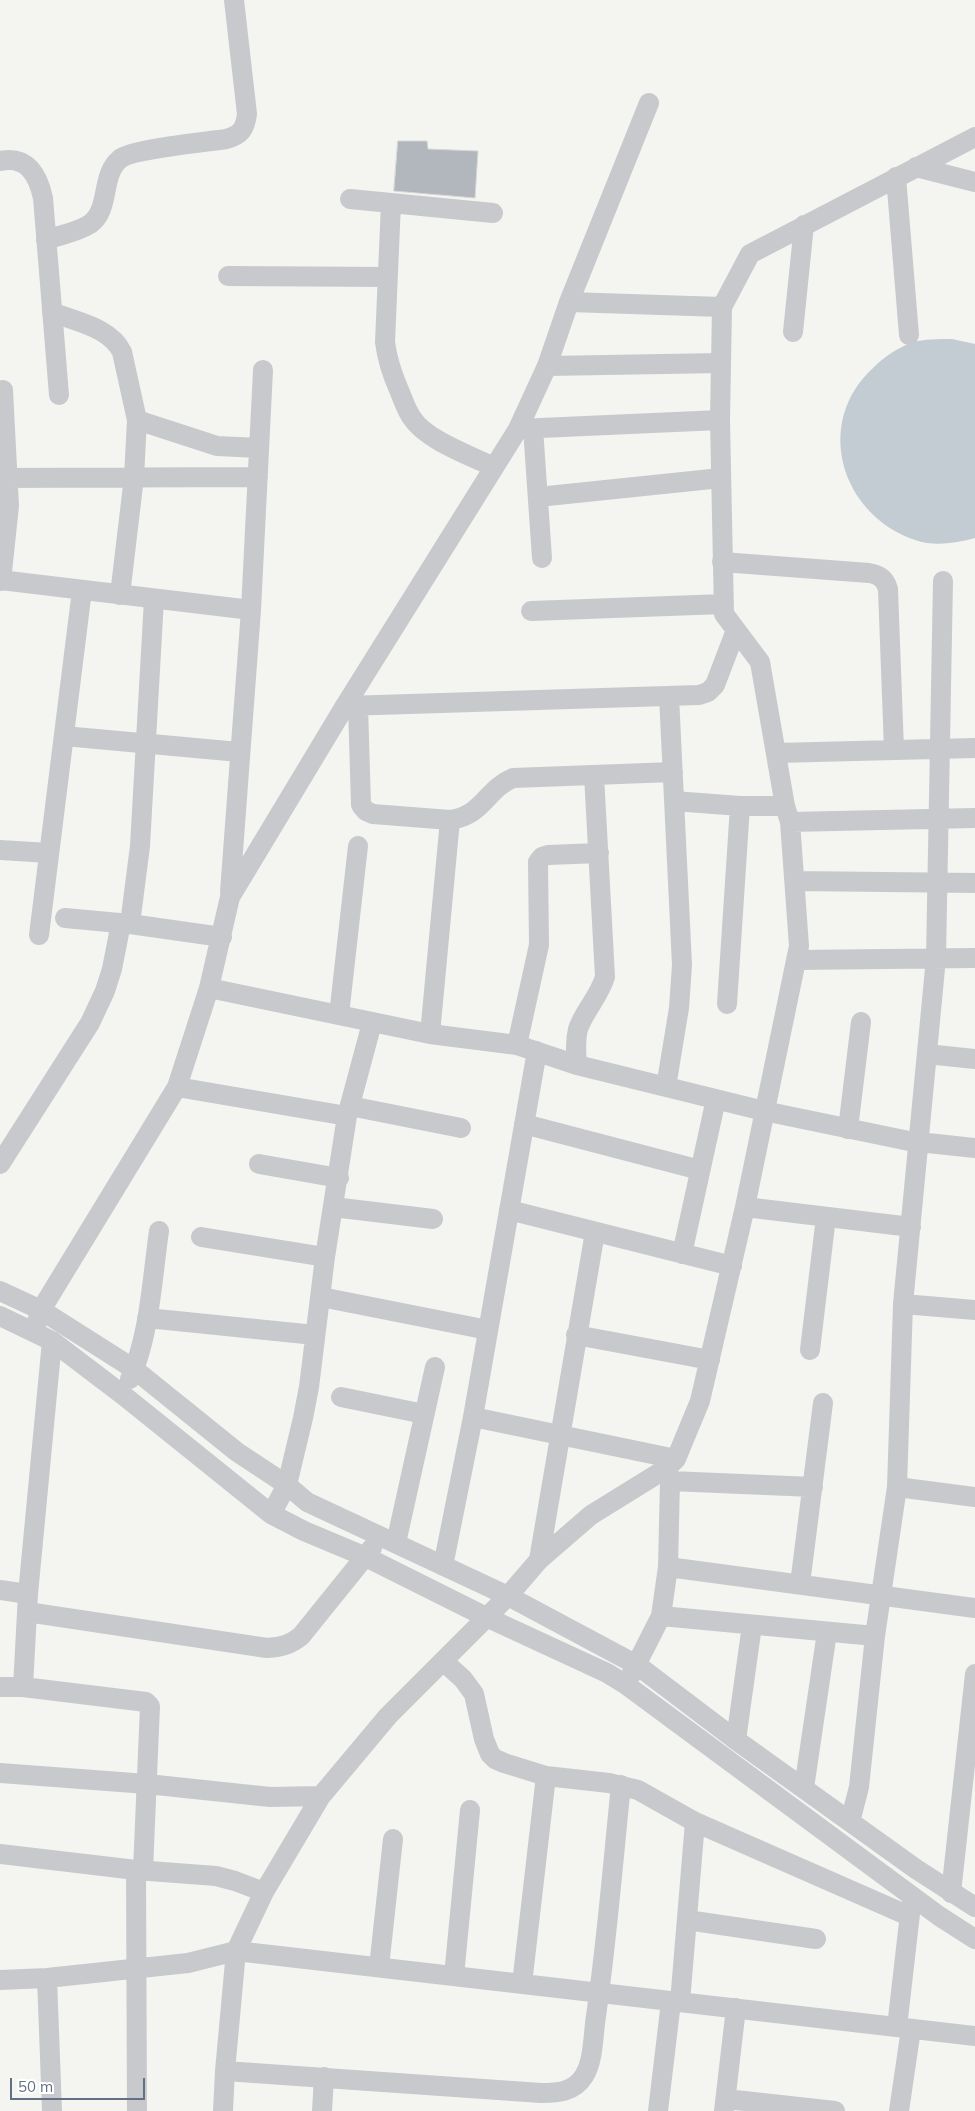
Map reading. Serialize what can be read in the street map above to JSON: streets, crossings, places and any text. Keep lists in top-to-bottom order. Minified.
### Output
{"scale_bar":"50 m"}
